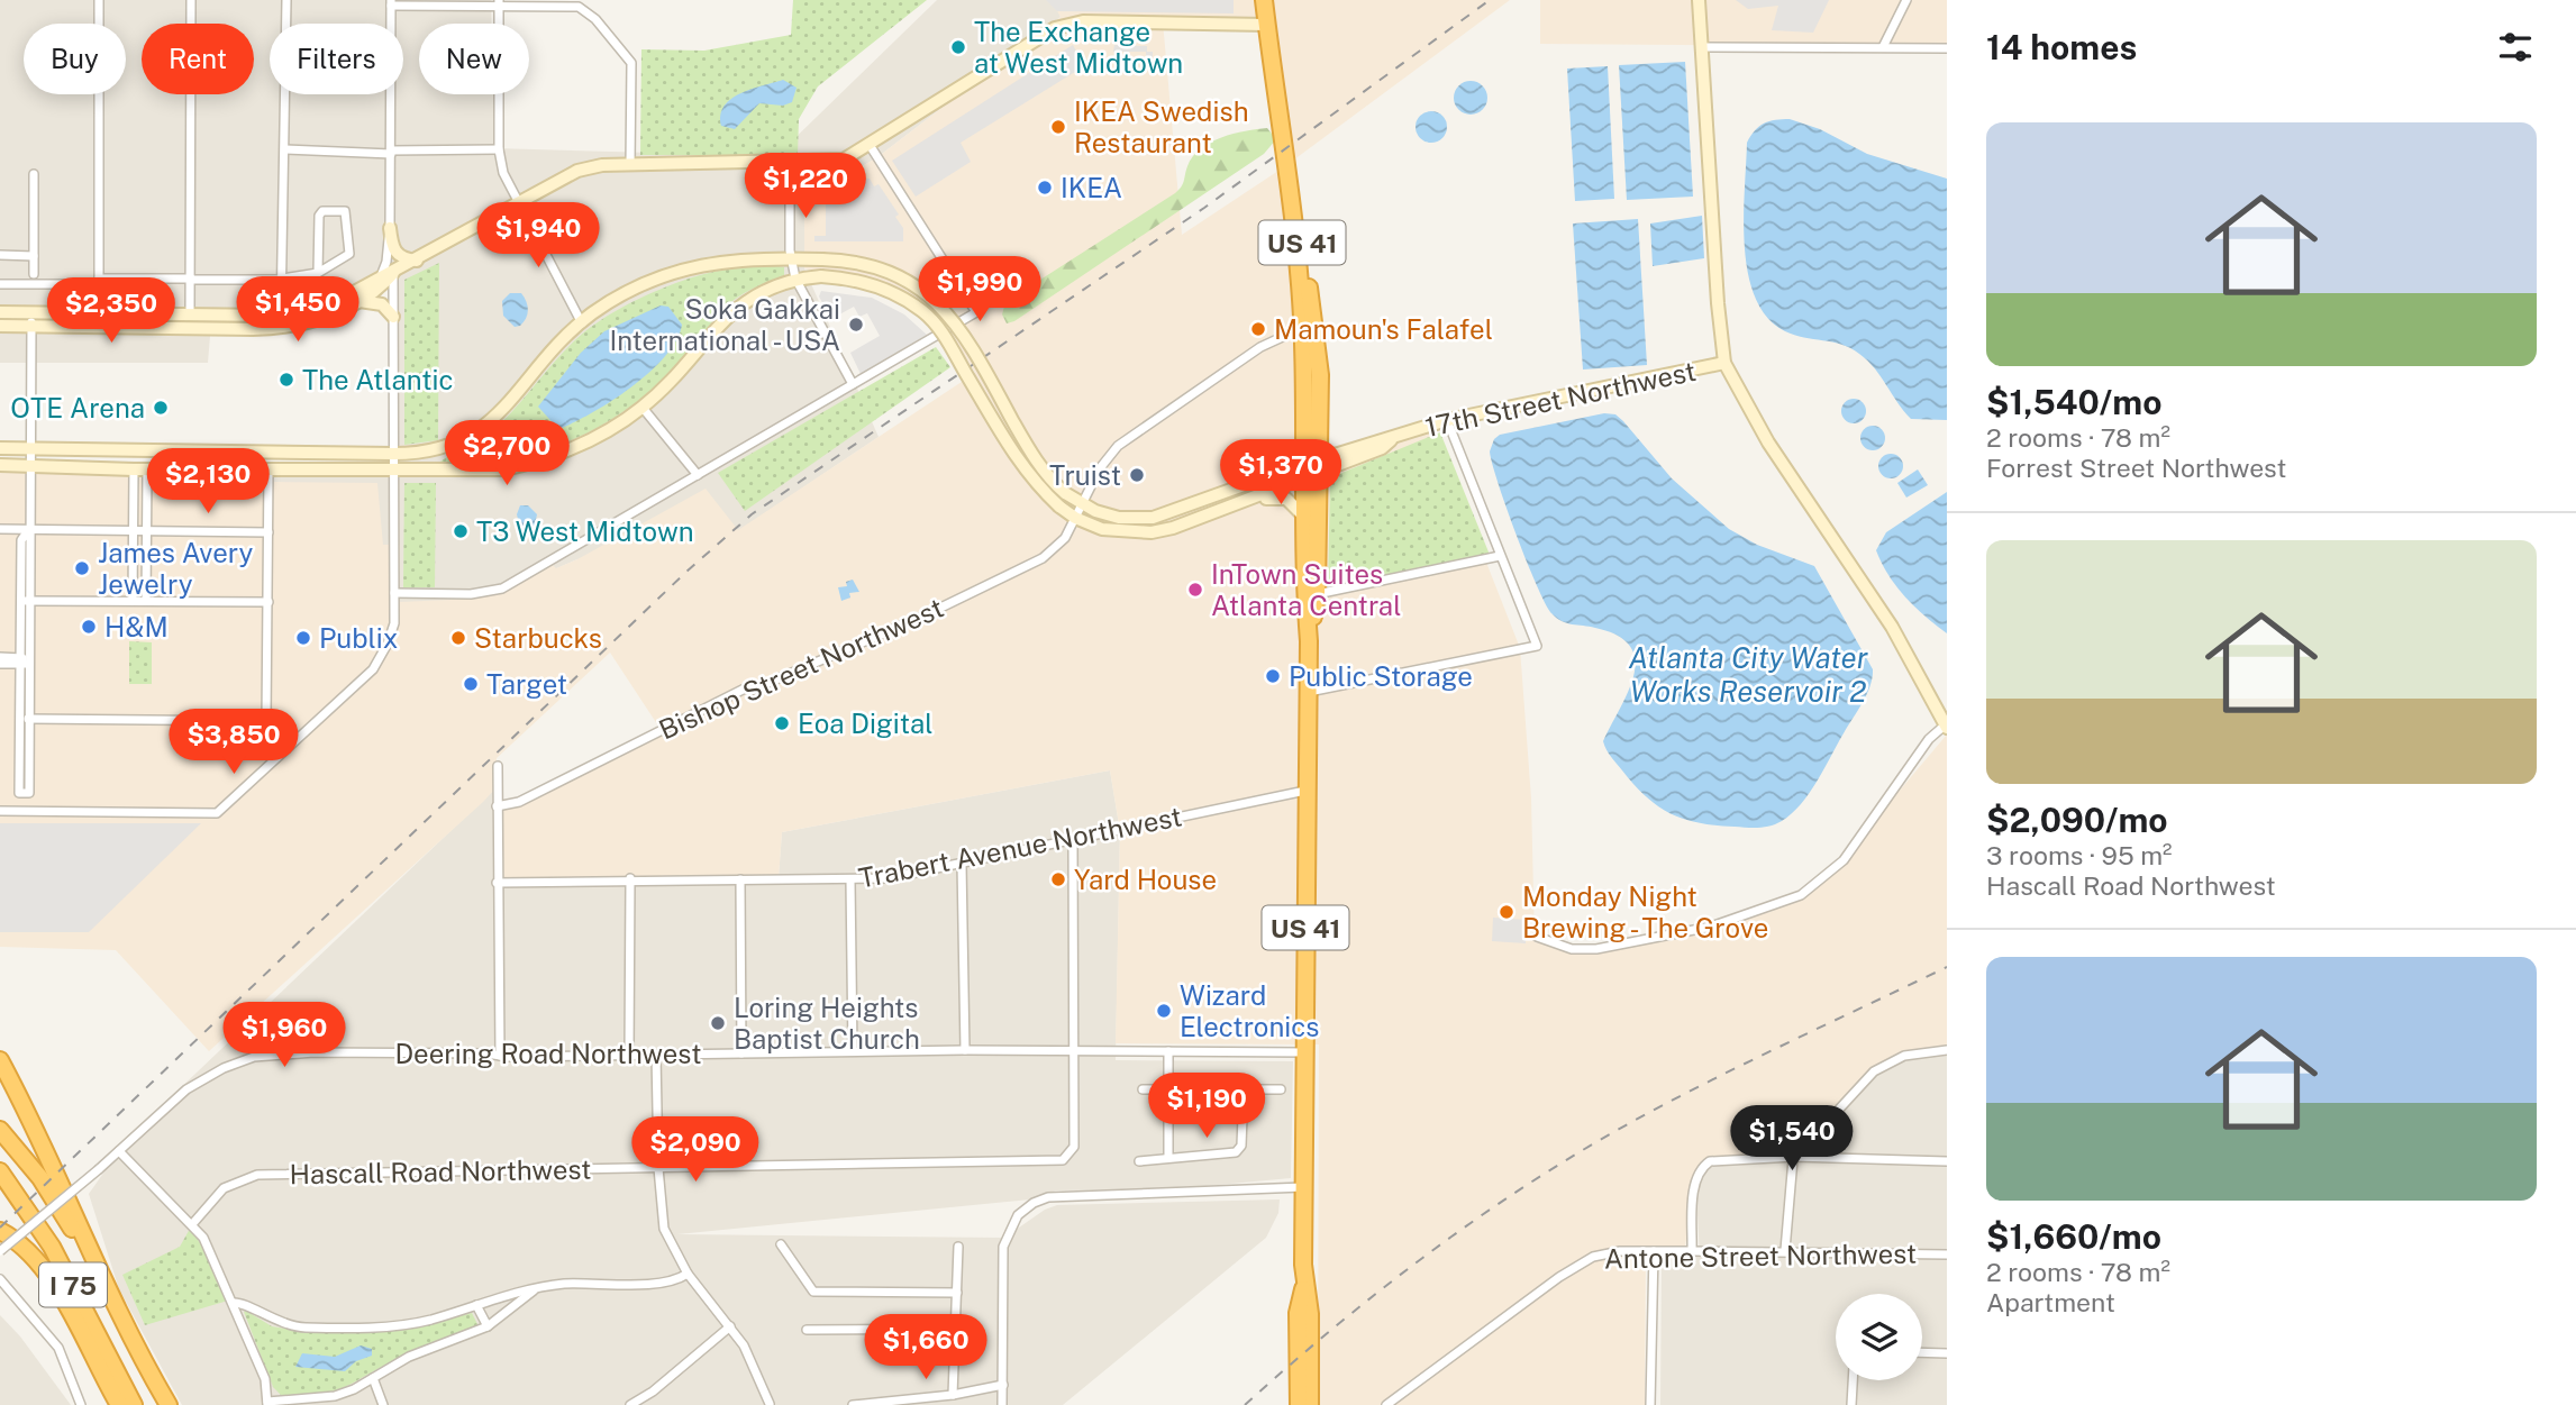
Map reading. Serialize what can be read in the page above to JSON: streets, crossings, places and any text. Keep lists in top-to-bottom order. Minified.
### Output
{"streets":{"highway":["US 41","I 75"],"main road":["17th Street Northwest"],"street":["Bishop Street Northwest","Trabert Avenue Northwest","Deering Road Northwest","Hascall Road Northwest","Antone Street Northwest"]},"crossings":[["US 41","17th Street Northwest"],["US 41","Bishop Street Northwest"],["US 41","Trabert Avenue Northwest"],["US 41","Deering Road Northwest"],["17th Street Northwest","Bishop Street Northwest"],["Trabert Avenue Northwest","Hascall Road Northwest"],["Deering Road Northwest","Hascall Road Northwest"]],"water":["Atlanta City Water Works Reservoir 2"],"places":["The Exchange at West Midtown","IKEA Swedish Restaurant","IKEA","Soka Gakkai International - USA","Mamoun's Falafel","The Atlantic","OTE Arena","Truist","T3 West Midtown","James Avery Jewelry","InTown Suites Atlanta Central","H&M","Publix","Starbucks","Public Storage","Target","Eoa Digital","Yard House","Monday Night Brewing - The Grove","Wizard Electronics","Loring Heights Baptist Church"],"page":{"heading":"14 homes","chip":["Buy","Rent","Filters","New"],"list":[{"name":"$1,540/mo","note":"2 rooms · 78 m² · Forrest Street Northwest"},{"name":"$2,090/mo","note":"3 rooms · 95 m² · Hascall Road Northwest"},{"name":"$1,660/mo","note":"2 rooms · 78 m² · Apartment"}],"price":["$1,220","$1,940","$1,990","$1,450","$2,350","$2,700","$1,370","$2,130","$3,850","$1,960","$1,190","$1,540","$2,090","$1,660"]}}
